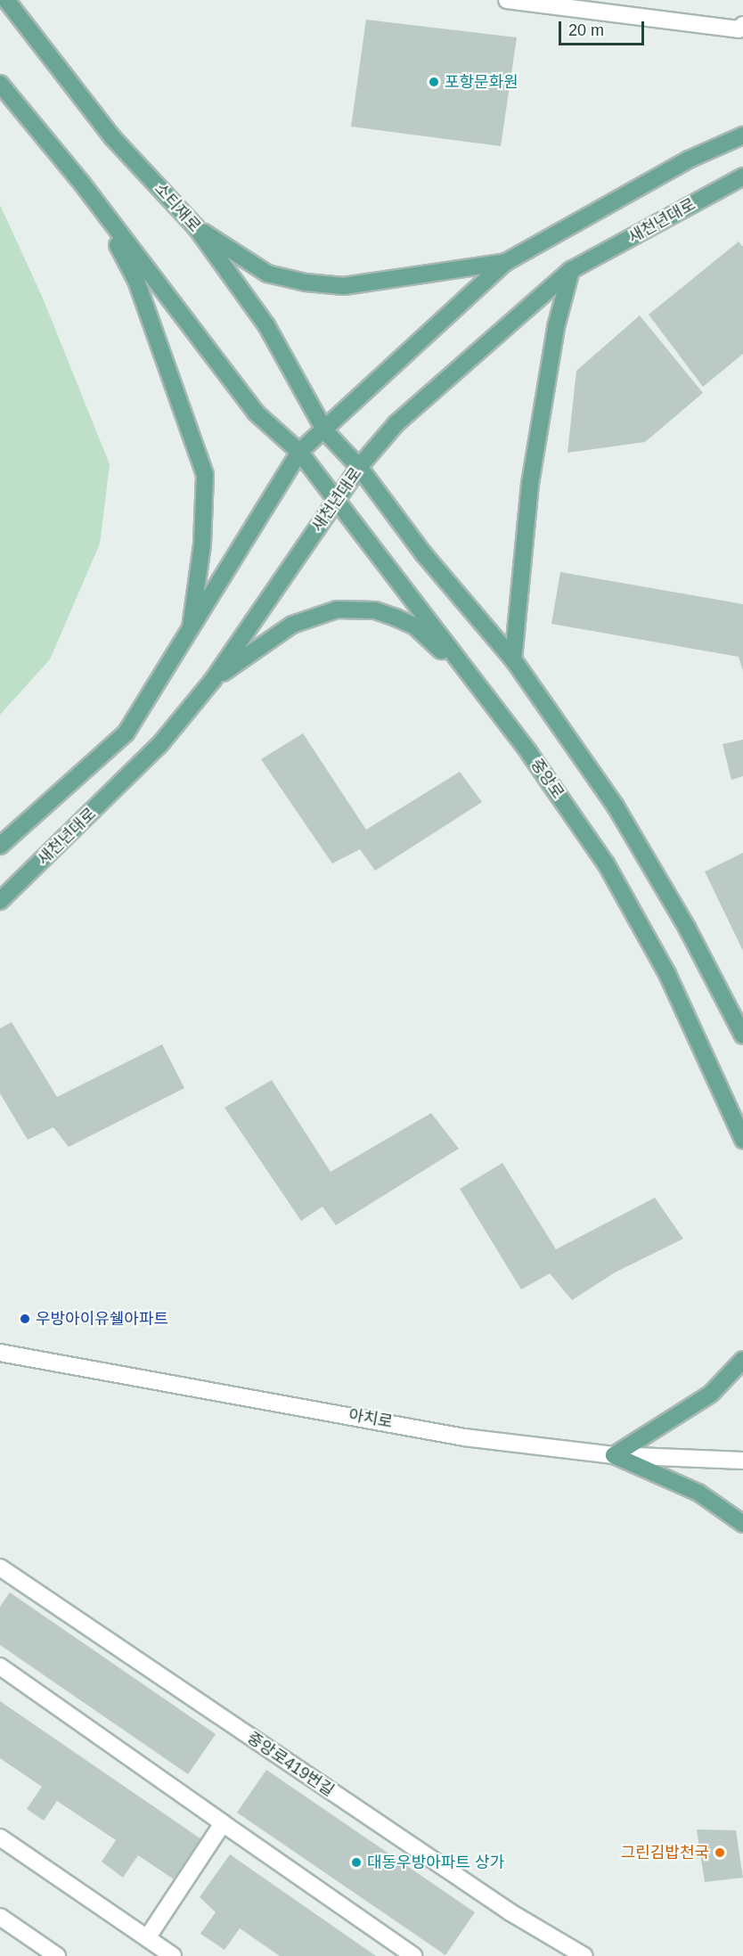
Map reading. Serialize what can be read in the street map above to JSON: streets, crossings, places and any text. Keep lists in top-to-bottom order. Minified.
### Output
{"streets":{"main road":["소티재로","새천년대로","중앙로"],"street":["아치로","중앙로419번길"]},"crossings":[["새천년대로","중앙로"]],"places":["포항문화원","우방아이유쉘아파트","그린김밥천국","대동우방아파트 상가"],"scale_bar":"20 m"}
